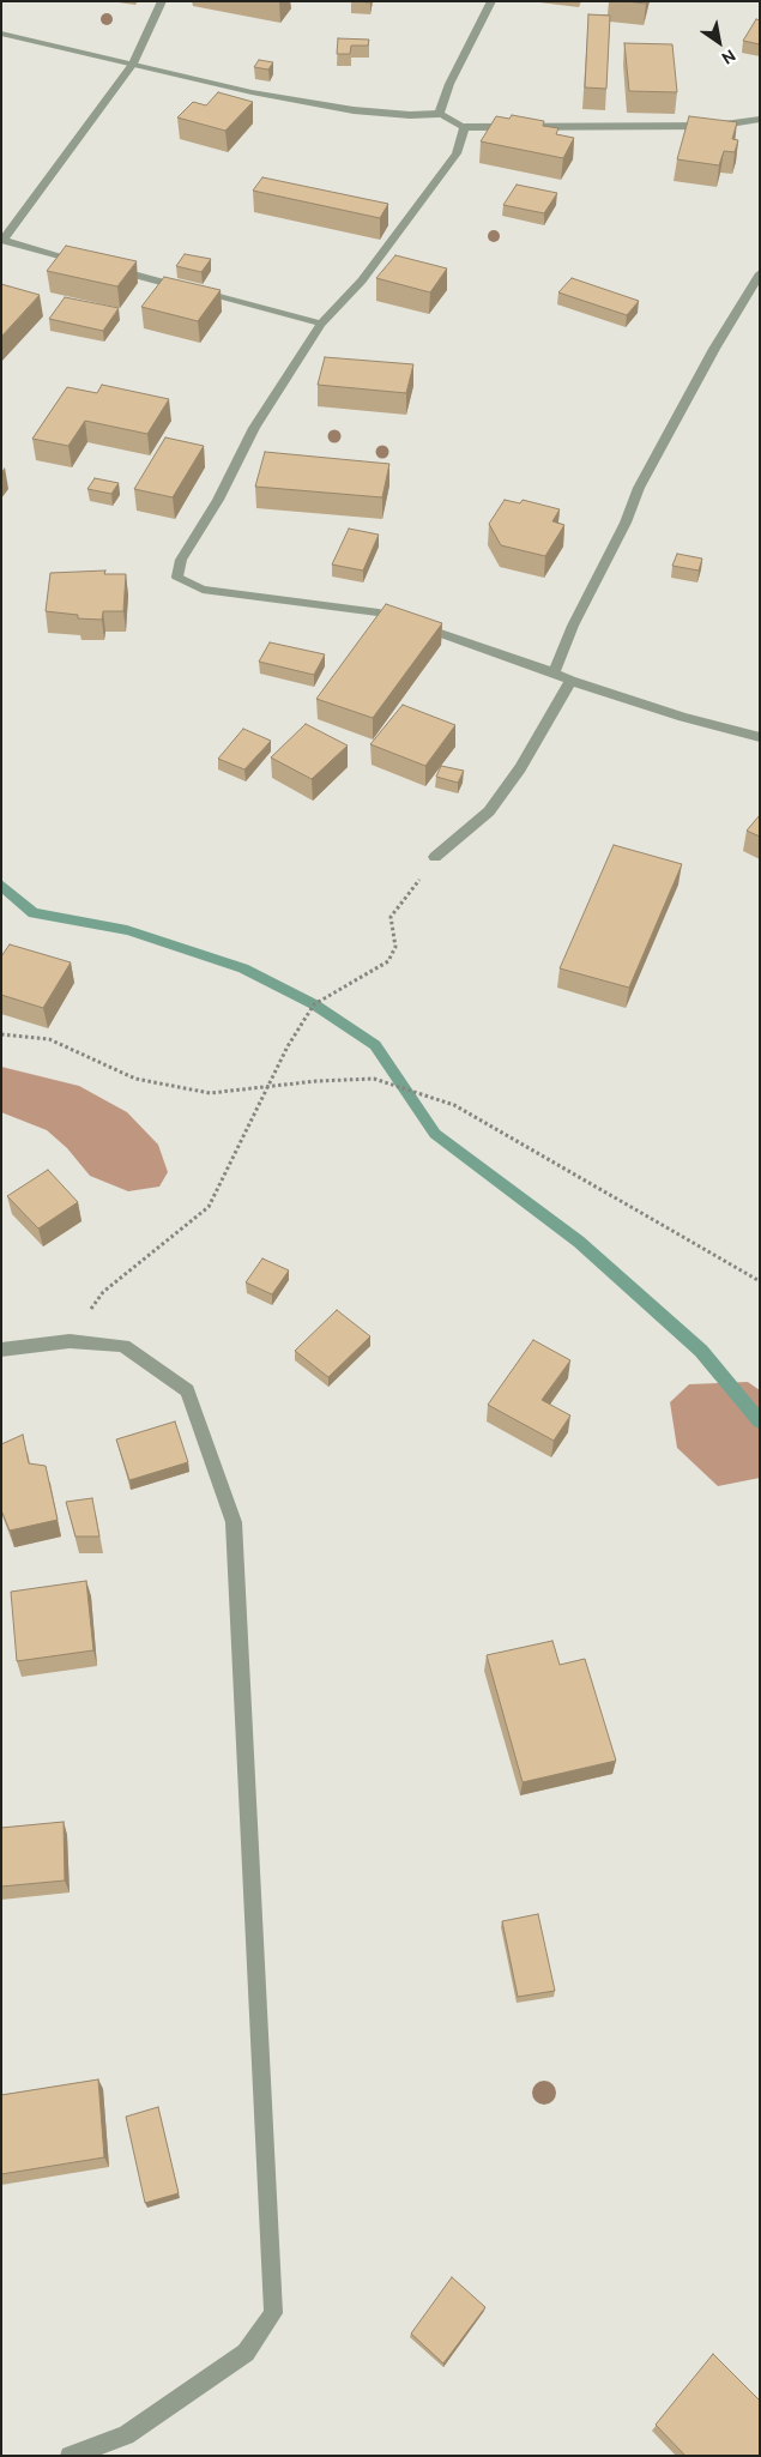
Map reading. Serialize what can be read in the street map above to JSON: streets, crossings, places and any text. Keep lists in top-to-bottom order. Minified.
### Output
{"north":"bottom right"}
